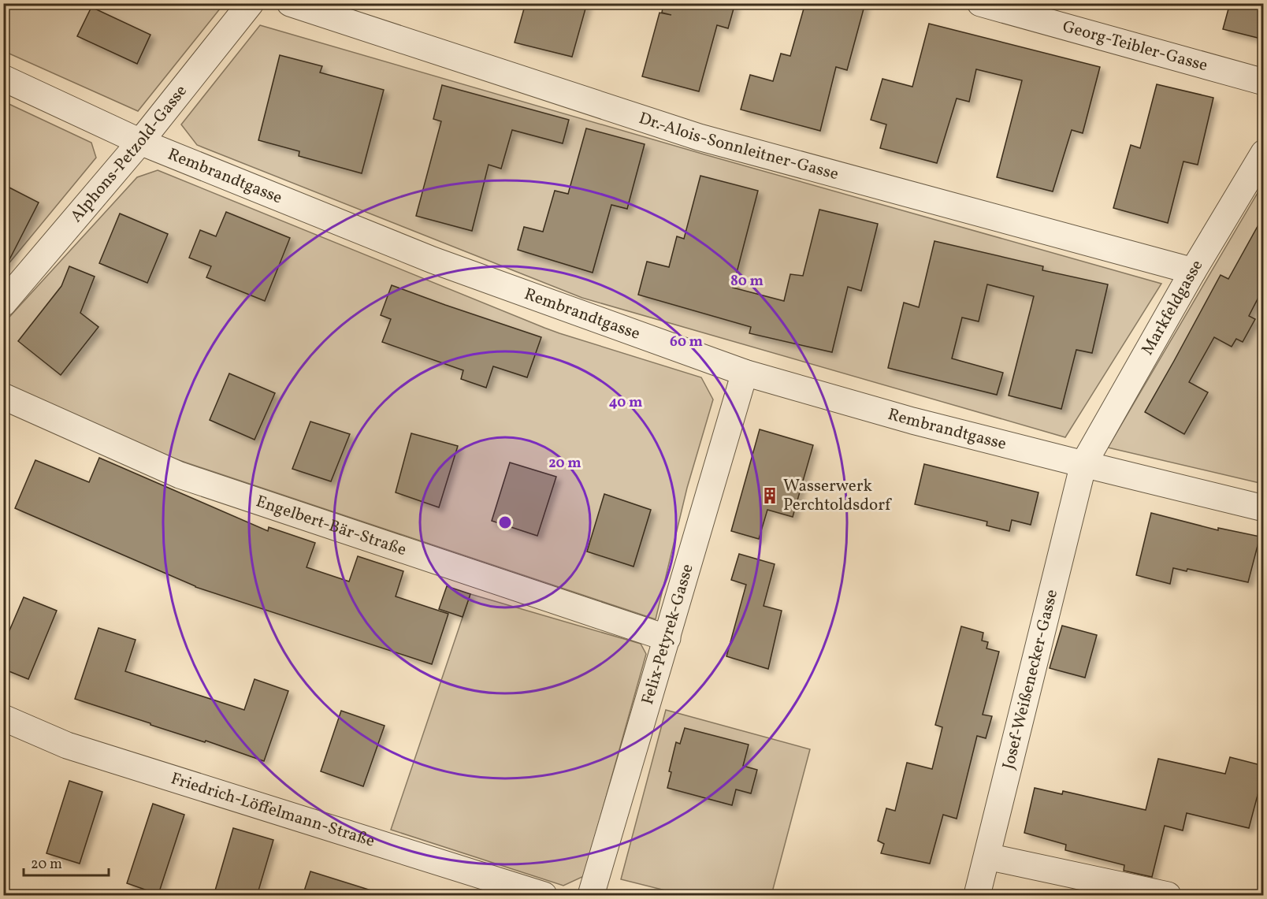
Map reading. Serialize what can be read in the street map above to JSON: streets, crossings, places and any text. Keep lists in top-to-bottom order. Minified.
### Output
{"streets":{"street":["Georg-Teibler-Gasse","Dr.-Alois-Sonnleitner-Gasse","Alphons-Petzold-Gasse","Rembrandtgasse","Markfeldgasse","Engelbert-Bär-Straße","Felix-Petyrek-Gasse","Josef-Weißenecker-Gasse","Friedrich-Löffelmann-Straße"]},"crossings":[["Dr.-Alois-Sonnleitner-Gasse","Markfeldgasse"],["Alphons-Petzold-Gasse","Rembrandtgasse"],["Rembrandtgasse","Markfeldgasse"],["Rembrandtgasse","Felix-Petyrek-Gasse"],["Rembrandtgasse","Josef-Weißenecker-Gasse"],["Markfeldgasse","Josef-Weißenecker-Gasse"],["Engelbert-Bär-Straße","Felix-Petyrek-Gasse"]],"places":{"building":["Wasserwerk Perchtoldsdorf"]},"scale_bar":"20 m","rings":["80 m","60 m","40 m","20 m"]}
